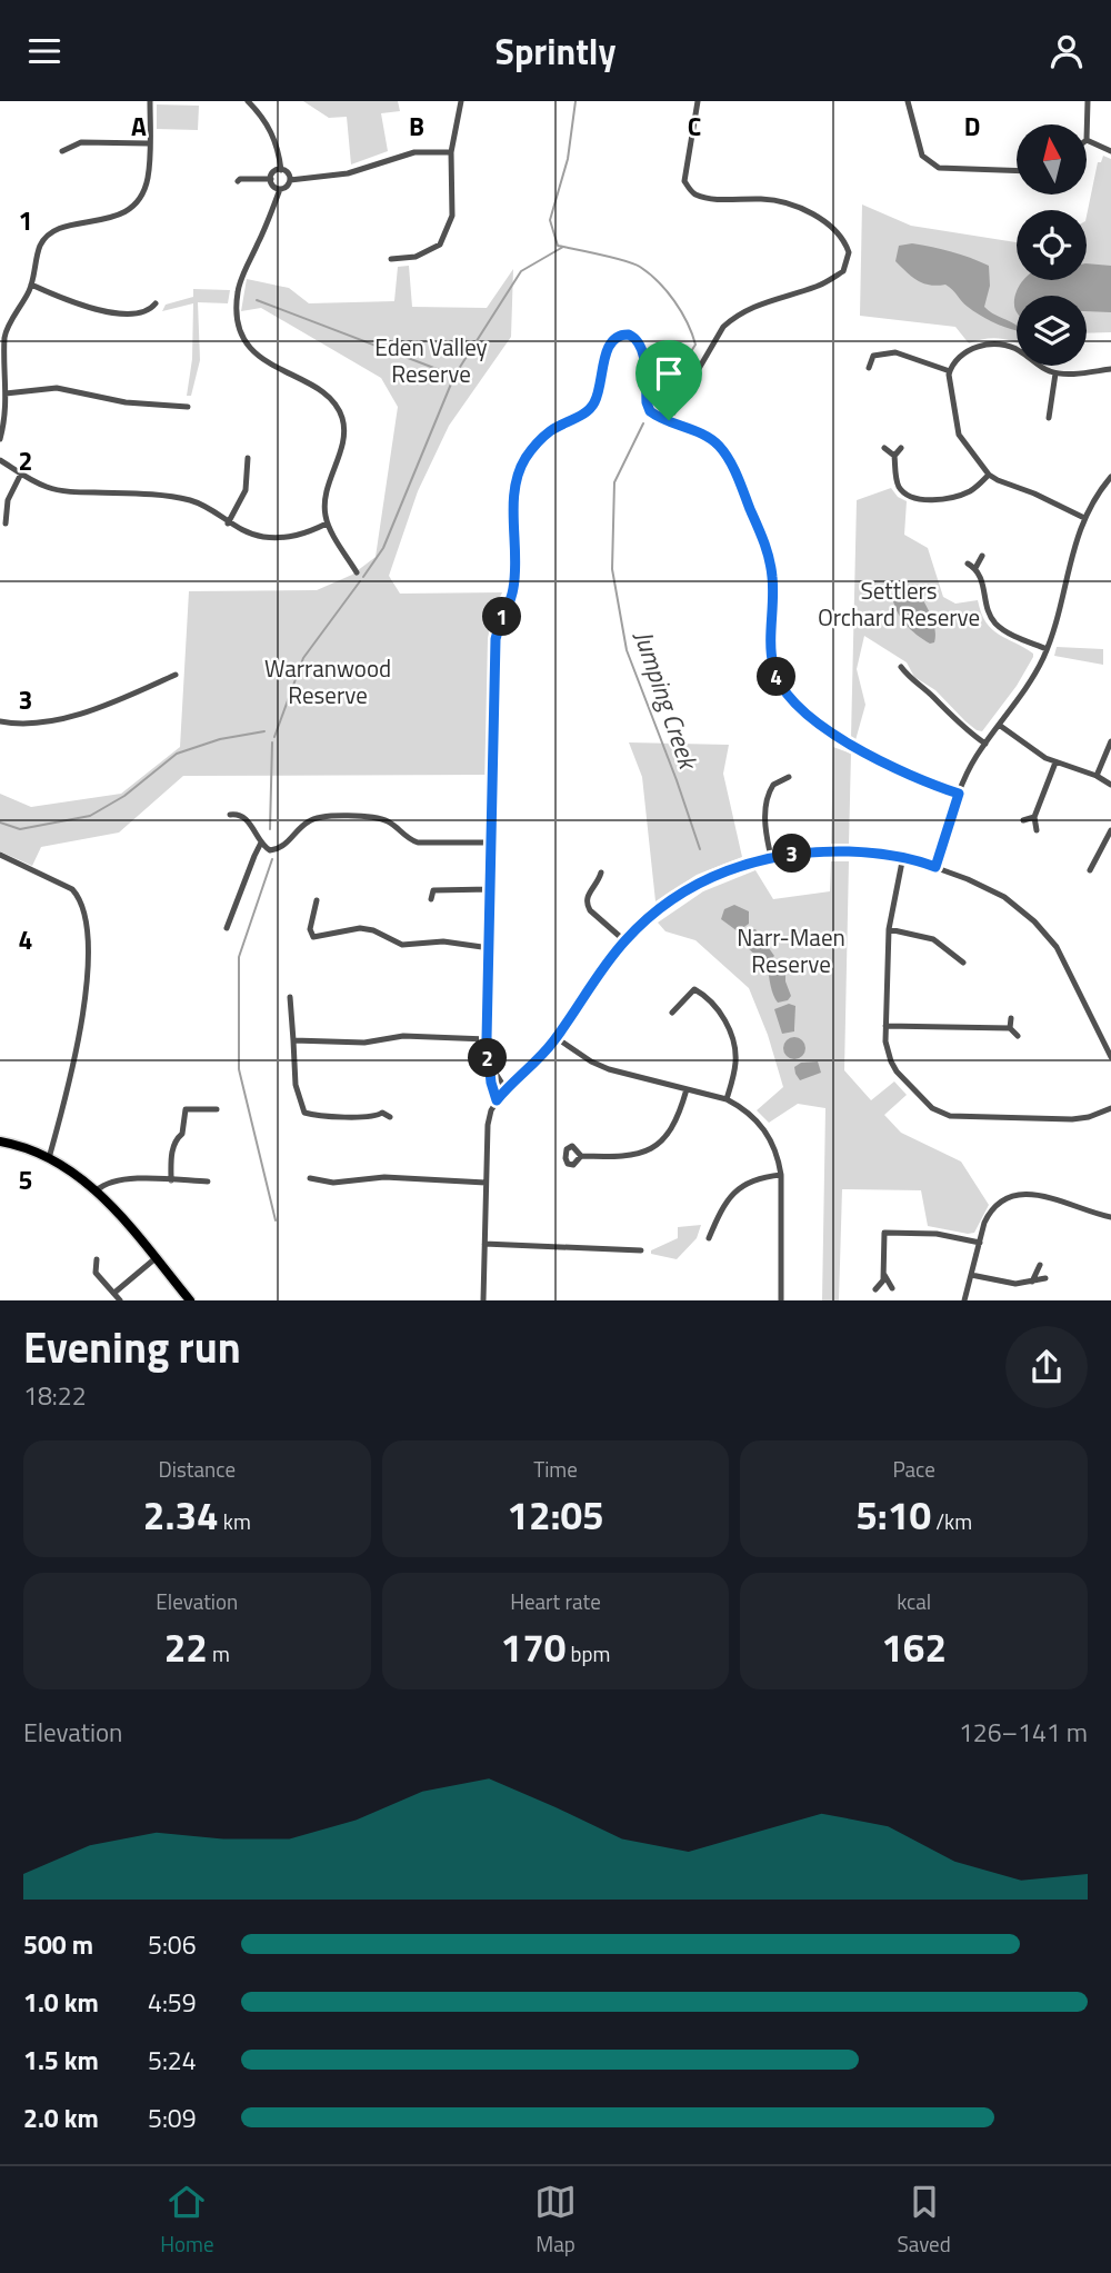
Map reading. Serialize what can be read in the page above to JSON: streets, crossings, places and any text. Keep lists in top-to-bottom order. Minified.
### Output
{"water":["Jumping Creek"],"parks":["Eden Valley Reserve","Settlers Orchard Reserve","Warranwood Reserve","Narr-Maen Reserve"],"north":"top","page":{"header":"Sprintly","pins":["1","4","3","2"],"heading":["Evening run","18:22"],"stats":[["Distance","2.34 km"],["Time","12:05"],["Pace","5:10 /km"],["Elevation","22 m"],["Heart rate","170 bpm"],["kcal","162"]],"chart":["Elevation","126–141 m"],"list":[{"name":"500 m","note":"5:06"},{"name":"1.0 km","note":"4:59"},{"name":"1.5 km","note":"5:24"},{"name":"2.0 km","note":"5:09"}],"tabs":["Home","Map","Saved"]},"grid":{"columns":["A","B","C","D"],"rows":["1","2","3","4","5"]}}
